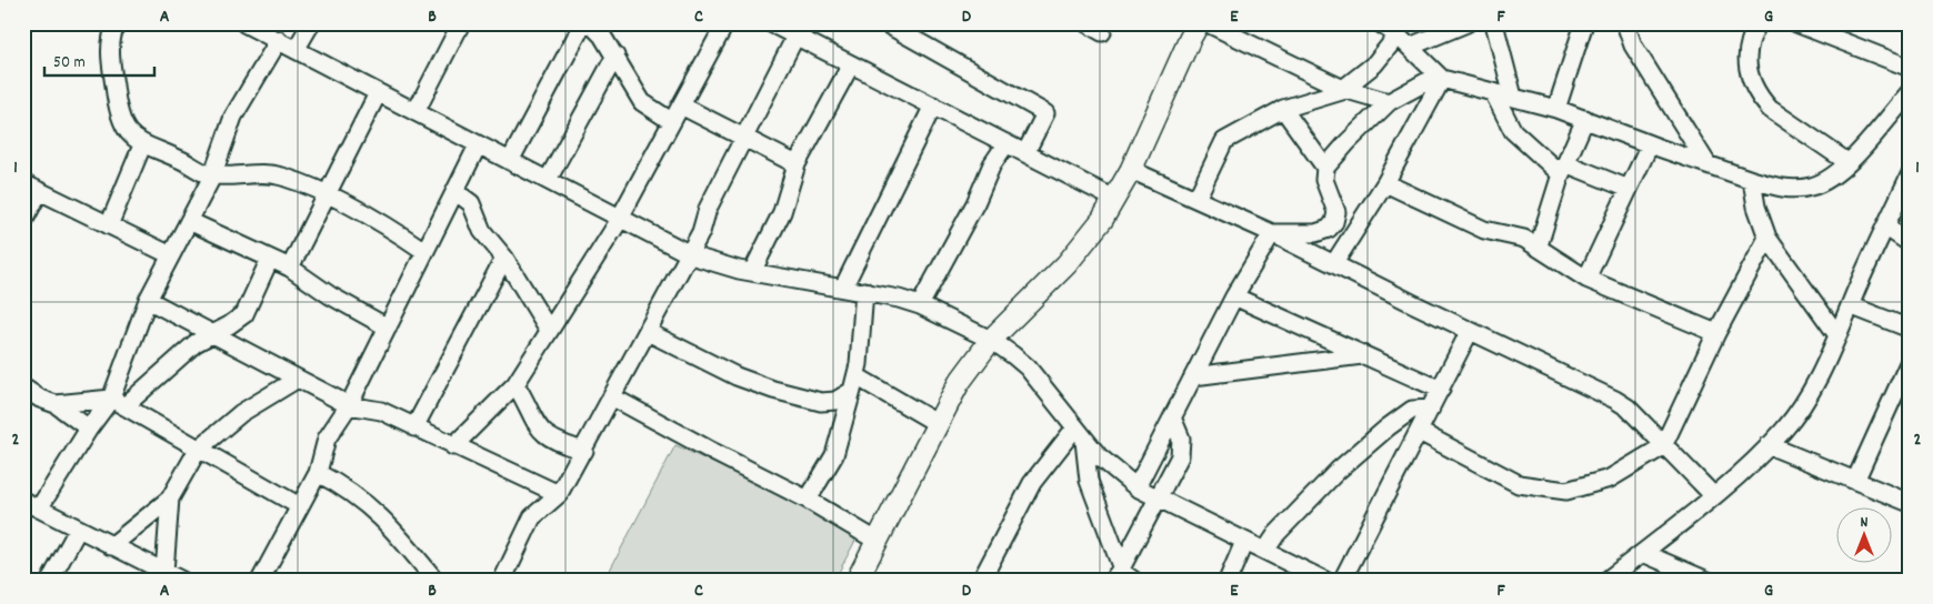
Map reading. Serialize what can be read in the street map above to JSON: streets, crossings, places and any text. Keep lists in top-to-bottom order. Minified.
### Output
{"scale_bar":"50 m","north":"top","grid":{"columns":["A","B","C","D","E","F","G"],"rows":["1","2"]}}
